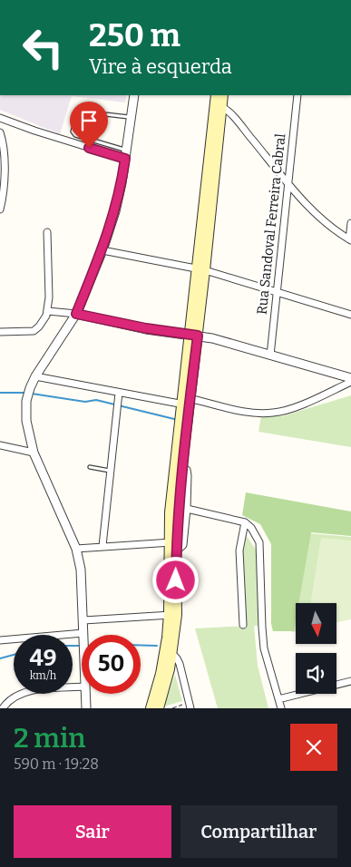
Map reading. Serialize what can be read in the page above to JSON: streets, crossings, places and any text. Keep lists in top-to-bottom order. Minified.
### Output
{"streets":{"street":["Rua Sandoval Ferreira Cabral"]},"north":"bottom","page":{"turn":["250 m","Vire à esquerda"],"speed":"49 km/h","limit":"50","heading":["2 min","590 m · 19:28"],"buttons":["Sair","Compartilhar"]}}
